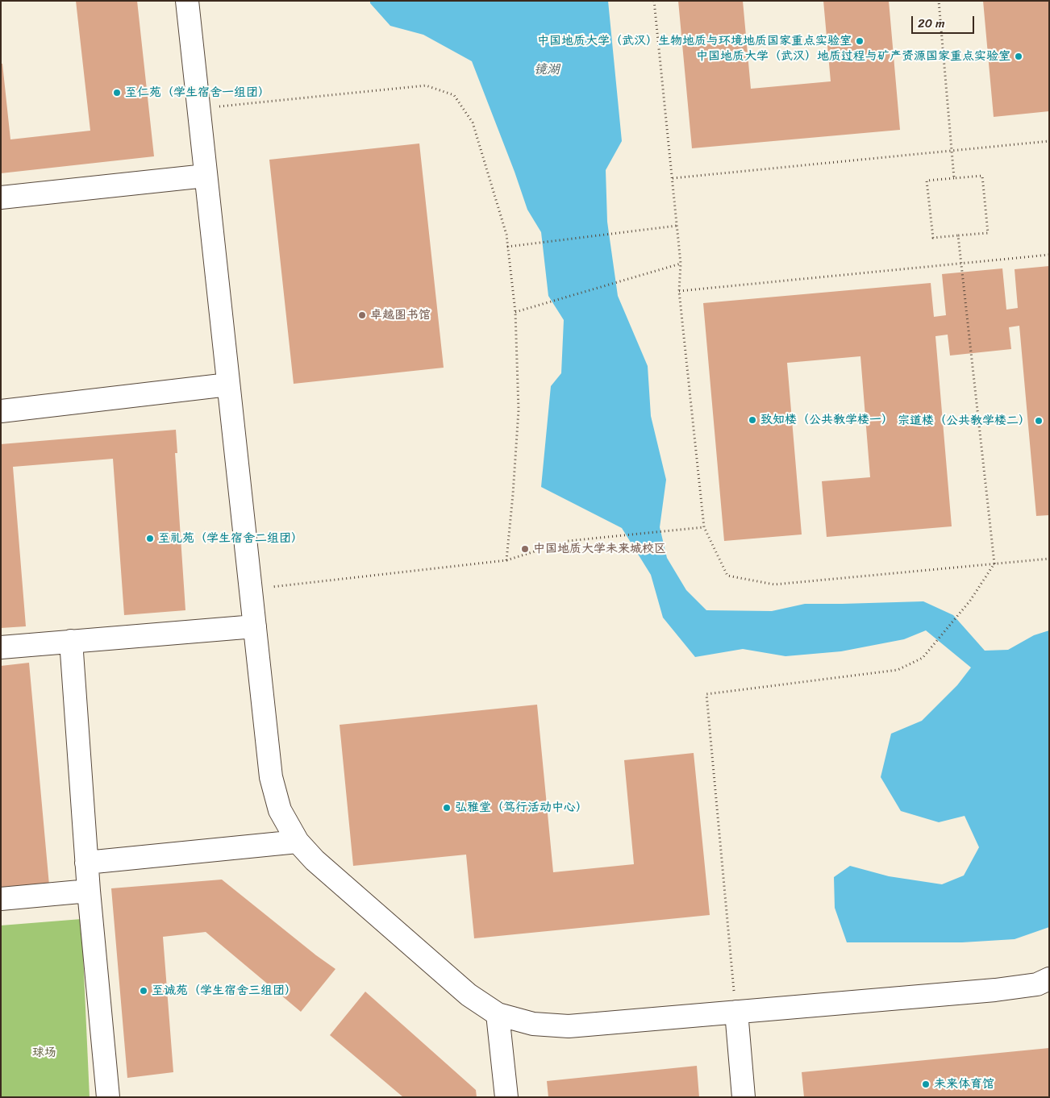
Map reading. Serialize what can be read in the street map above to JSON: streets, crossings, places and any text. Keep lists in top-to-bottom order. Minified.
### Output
{"water":["镜湖"],"parks":["球场"],"places":["中国地质大学（武汉）生物地质与环境地质国家重点实验室","中国地质大学（武汉）地质过程与矿产资源国家重点实验室","至仁苑（学生宿舍一组团）","卓越图书馆","致知楼（公共教学楼一）","宗道楼（公共教学楼二）","至礼苑（学生宿舍二组团）","中国地质大学未来城校区","弘雅堂（笃行活动中心）","至诚苑（学生宿舍三组团）","未来体育馆"],"scale_bar":"20 m"}
